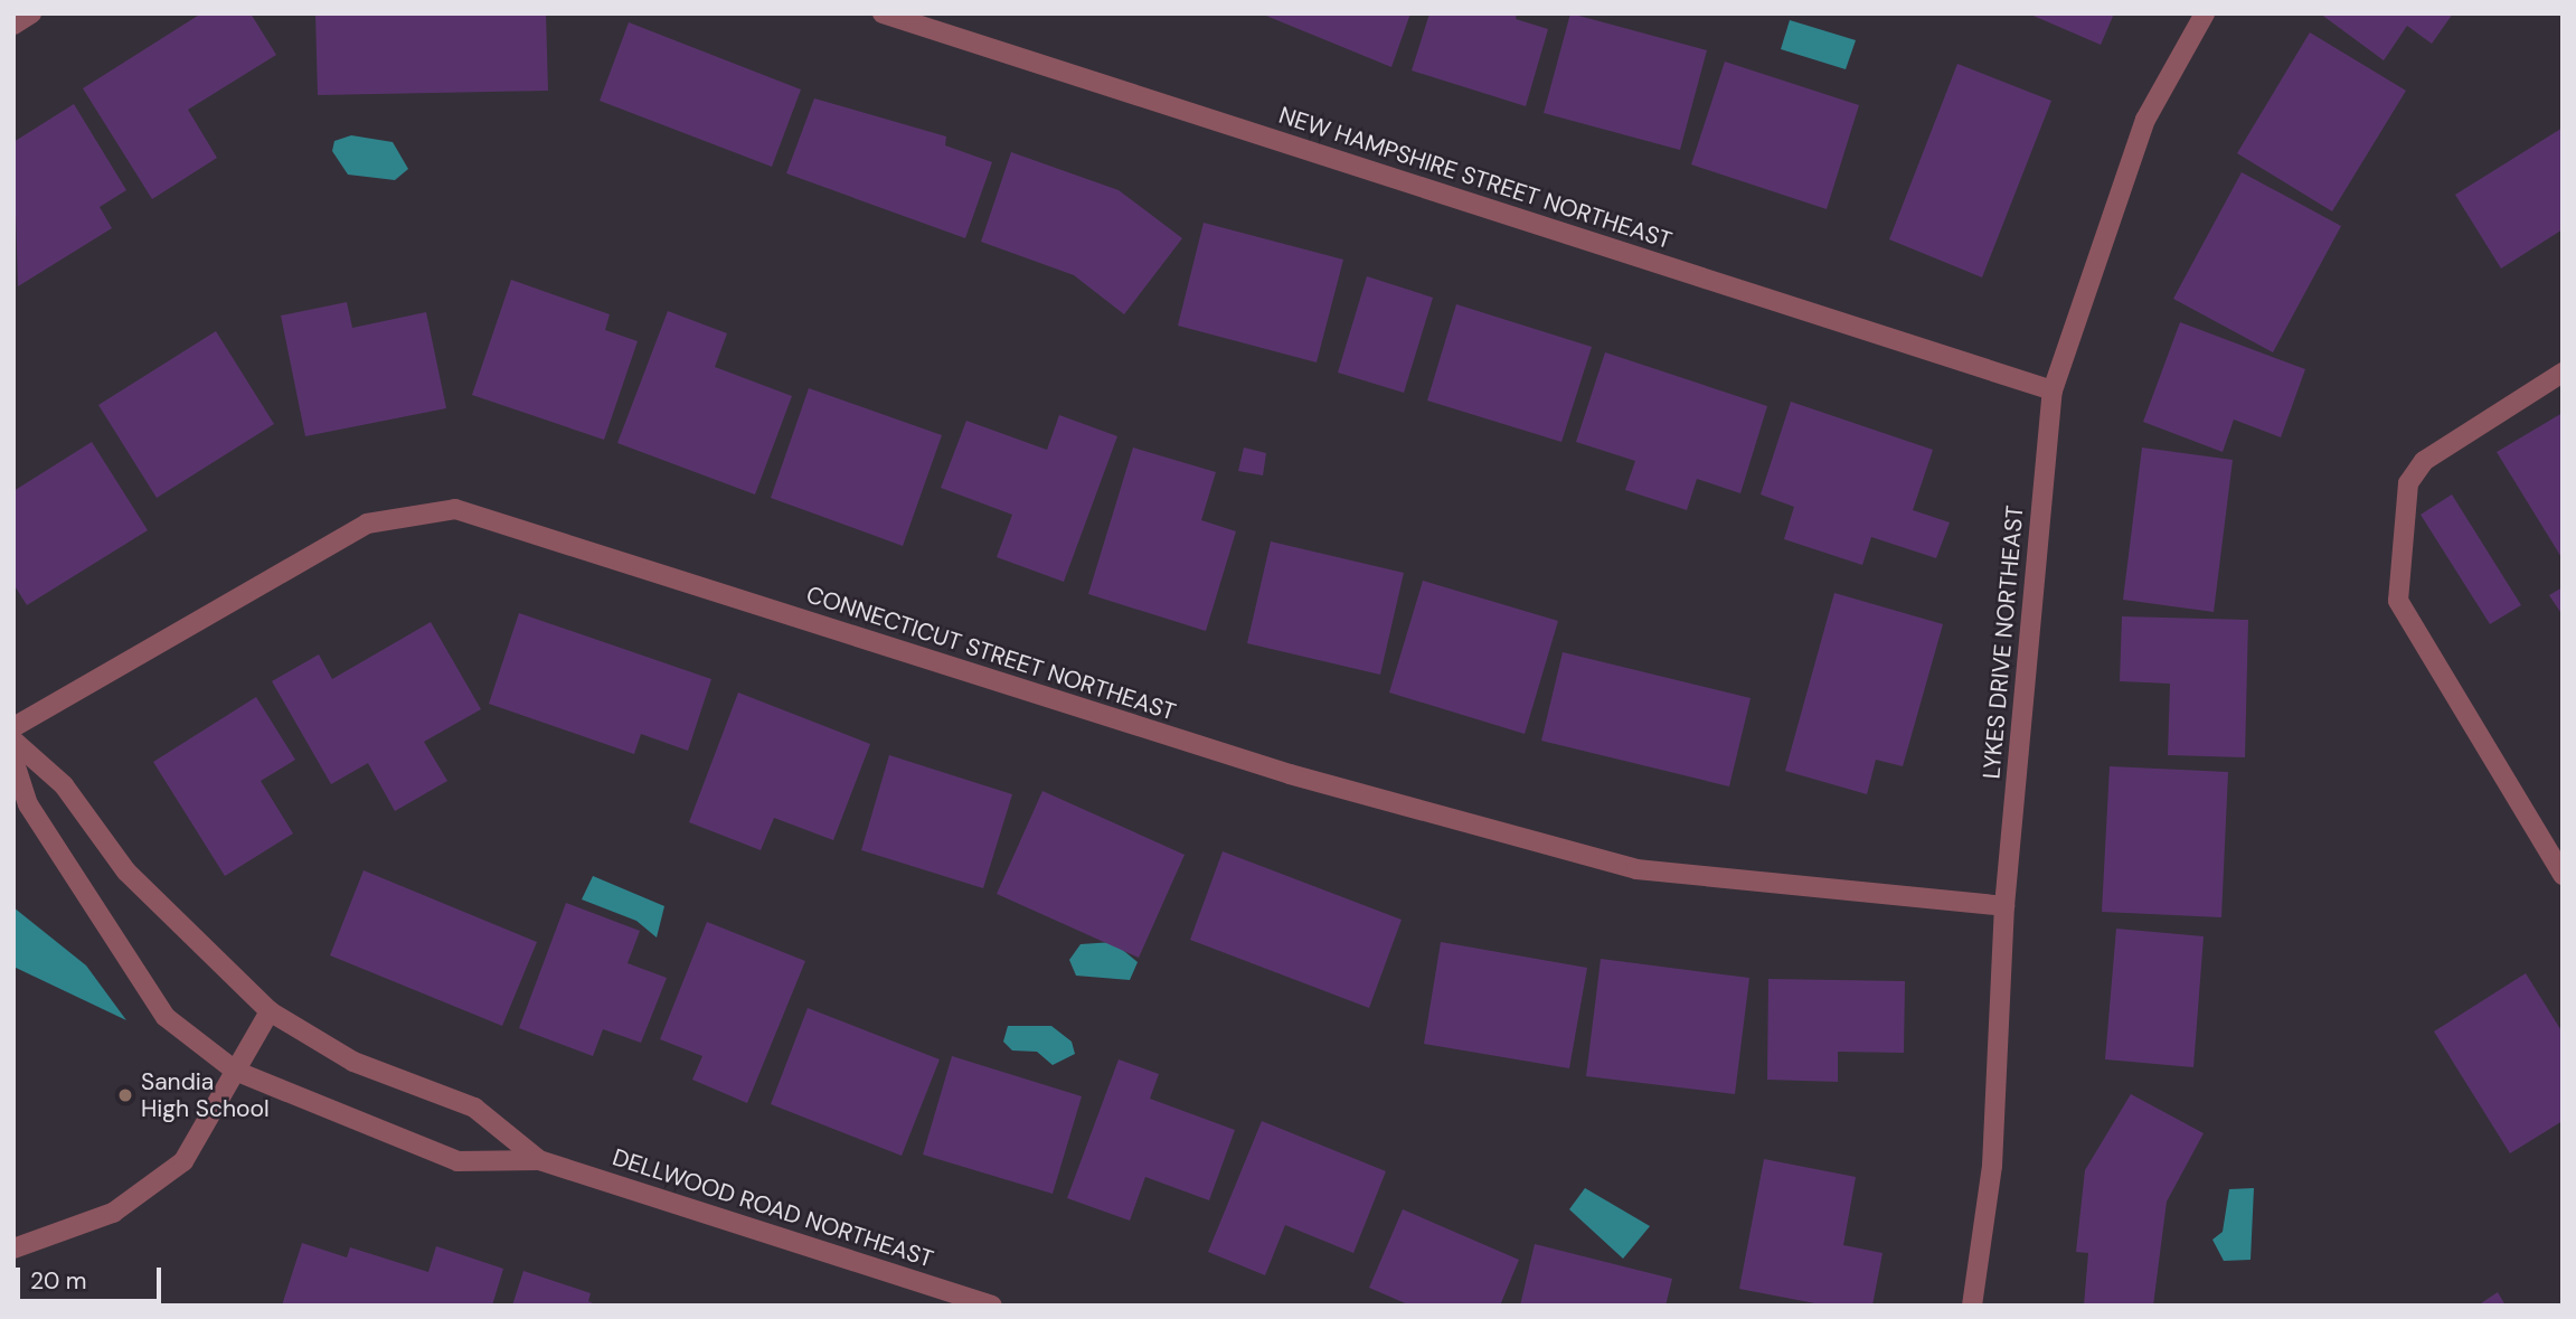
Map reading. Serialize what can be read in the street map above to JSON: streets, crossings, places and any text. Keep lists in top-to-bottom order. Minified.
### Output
{"streets":{"street":["NEW HAMPSHIRE STREET NORTHEAST","LYKES DRIVE NORTHEAST","CONNECTICUT STREET NORTHEAST","DELLWOOD ROAD NORTHEAST"]},"crossings":[["NEW HAMPSHIRE STREET NORTHEAST","LYKES DRIVE NORTHEAST"],["LYKES DRIVE NORTHEAST","CONNECTICUT STREET NORTHEAST"]],"places":["Sandia High School"],"scale_bar":"20 m"}
